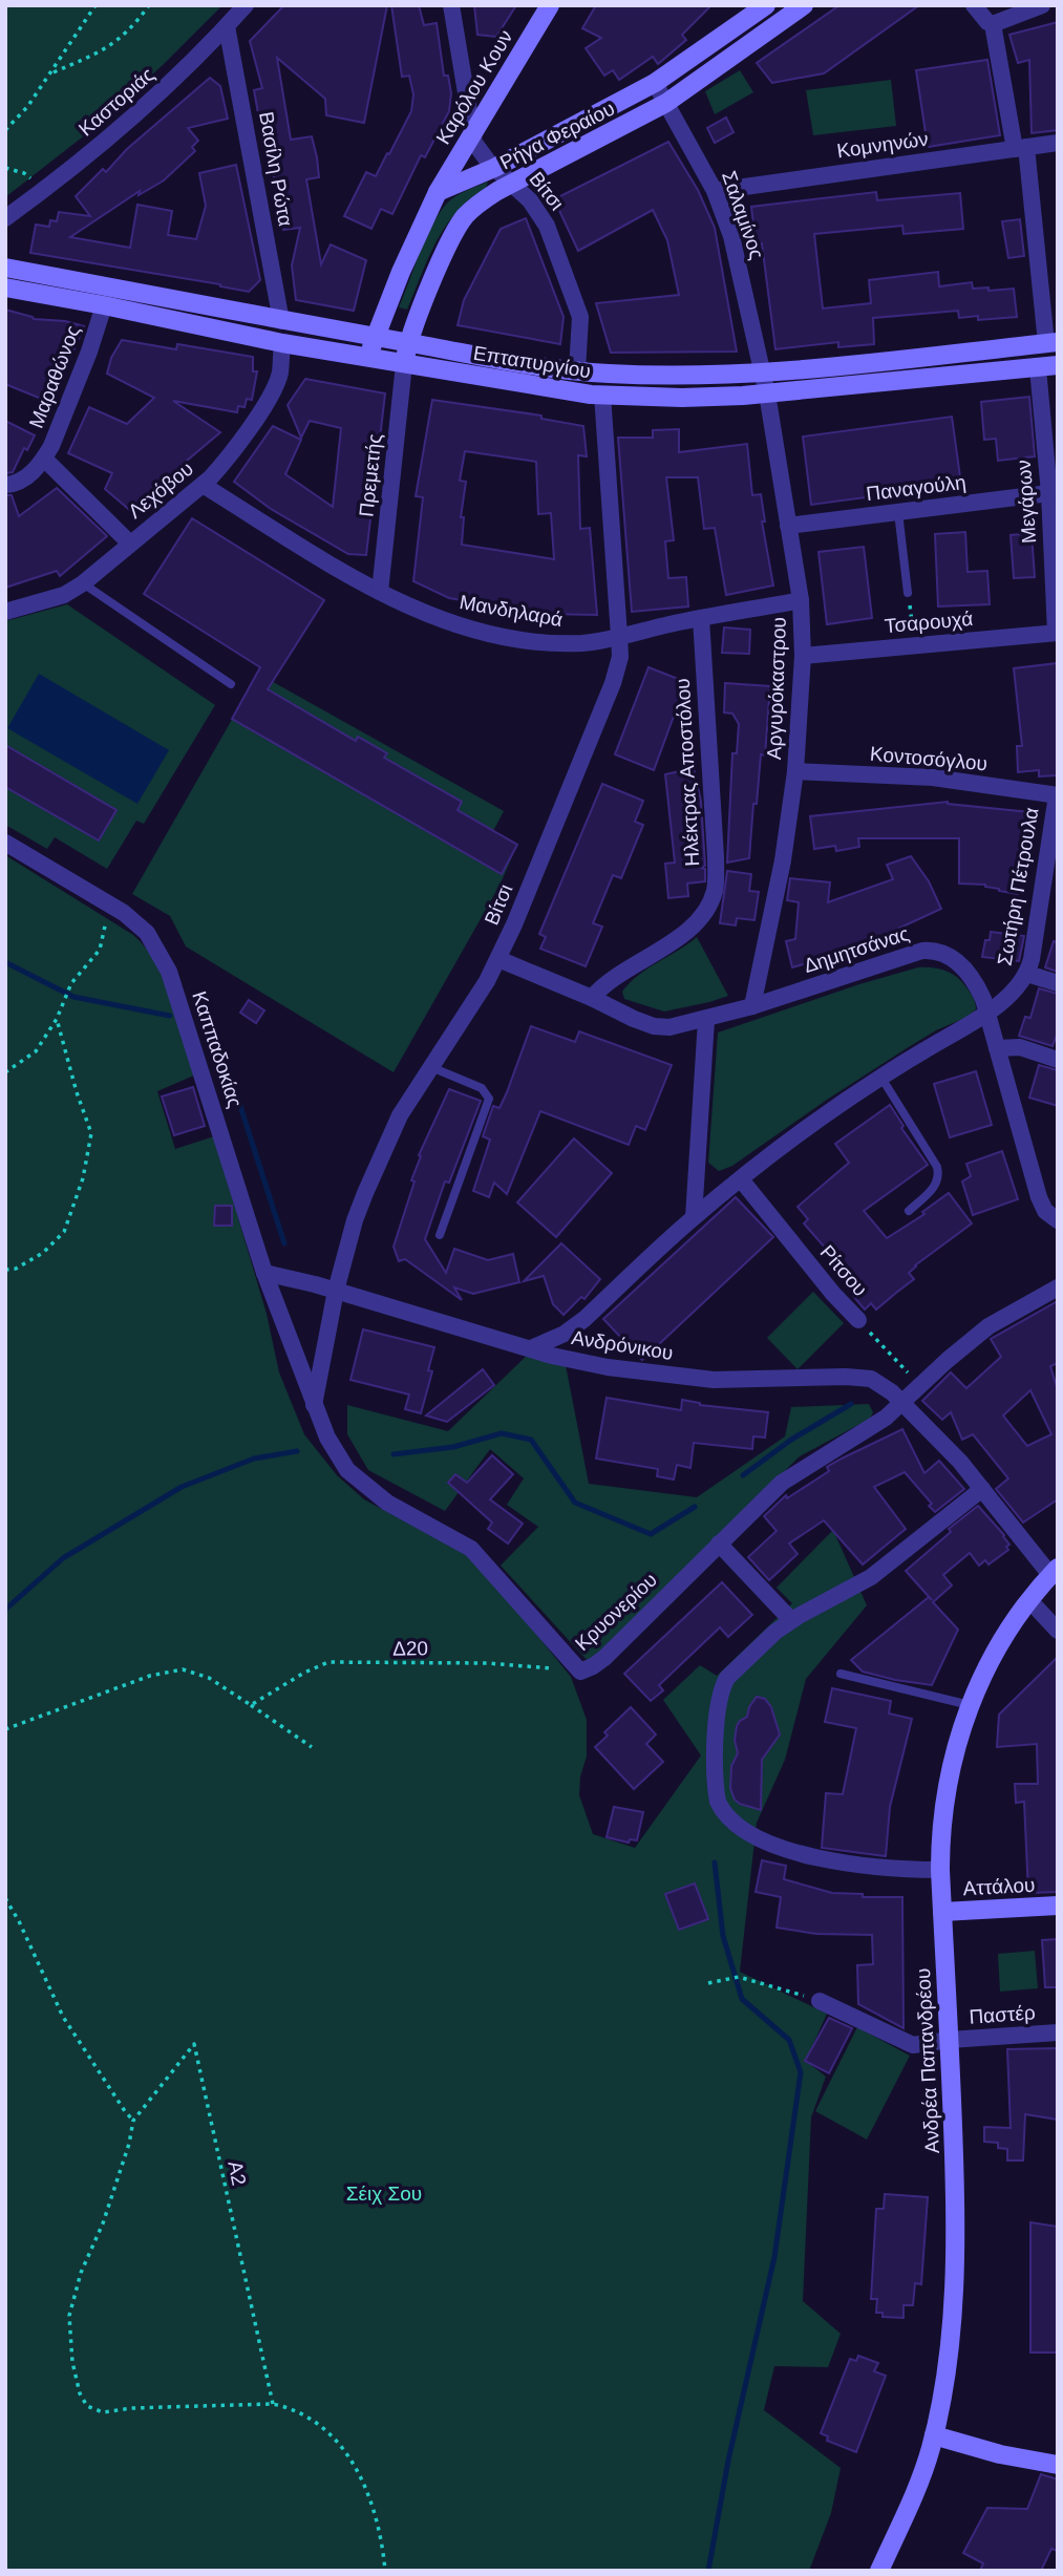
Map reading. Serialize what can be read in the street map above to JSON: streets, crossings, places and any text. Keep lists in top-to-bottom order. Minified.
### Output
{"streets":{"main road":["Καρόλου Κουν","Ρήγα Φεραίου","Επταπυργίου","Αττάλου","Ανδρέα Παπανδρέου"],"street":["Καστοριάς","Κομνηνών","Βασίλη Ρώτα","Βίτσι","Σαλαμίνος","Μαραθώνος","Πρεμετής","Παναγούλη","Λεχόβου","Μεγάρων","Μανδηλαρά","Τσαρουχά","Αργυρόκαστρου","Κοντοσόγλου","Ηλέκτρας Αποστόλου","Σωτήρη Πέτρουλα","Δημητσάνας","Καππαδοκίας","Ρίτσου","Ανδρόνικου","Κρυονερίου","Παστέρ"],"path":["Δ20","A2"]},"crossings":[["Καρόλου Κουν","Ρήγα Φεραίου"],["Καρόλου Κουν","Βίτσι"],["Καστοριάς","Βασίλη Ρώτα"],["Ρήγα Φεραίου","Βίτσι"],["Ρήγα Φεραίου","Σαλαμίνος"],["Ρήγα Φεραίου","Επταπυργίου"],["Ρήγα Φεραίου","Πρεμετής"],["Κομνηνών","Σαλαμίνος"],["Βασίλη Ρώτα","Επταπυργίου"],["Βίτσι","Επταπυργίου"],["Βίτσι","Μανδηλαρά"],["Βίτσι","Δημητσάνας"],["Βίτσι","Ανδρόνικου"],["Βίτσι","Κρυονερίου"],["Σαλαμίνος","Επταπυργίου"],["Σαλαμίνος","Αργυρόκαστρου"],["Επταπυργίου","Μαραθώνος"],["Επταπυργίου","Πρεμετής"],["Επταπυργίου","Λεχόβου"],["Επταπυργίου","Μεγάρων"],["Επταπυργίου","Αργυρόκαστρου"],["Πρεμετής","Μανδηλαρά"],["Παναγούλη","Μεγάρων"],["Παναγούλη","Αργυρόκαστρου"],["Λεχόβου","Μανδηλαρά"],["Μεγάρων","Τσαρουχά"],["Μανδηλαρά","Αργυρόκαστρου"],["Μανδηλαρά","Ηλέκτρας Αποστόλου"],["Τσαρουχά","Αργυρόκαστρου"],["Αργυρόκαστρου","Κοντοσόγλου"],["Αργυρόκαστρου","Δημητσάνας"],["Κοντοσόγλου","Σωτήρη Πέτρουλα"],["Ηλέκτρας Αποστόλου","Δημητσάνας"],["Σωτήρη Πέτρουλα","Δημητσάνας"],["Σωτήρη Πέτρουλα","Ρίτσου"],["Σωτήρη Πέτρουλα","Ανδρόνικου"],["Καππαδοκίας","Κρυονερίου"],["Ρίτσου","Κρυονερίου"],["Ανδρόνικου","Κρυονερίου"],["Κρυονερίου","Δ20"],["Αττάλου","Ανδρέα Παπανδρέου"],["Παστέρ","Ανδρέα Παπανδρέου"]],"parks":["Σέιχ Σου"]}
